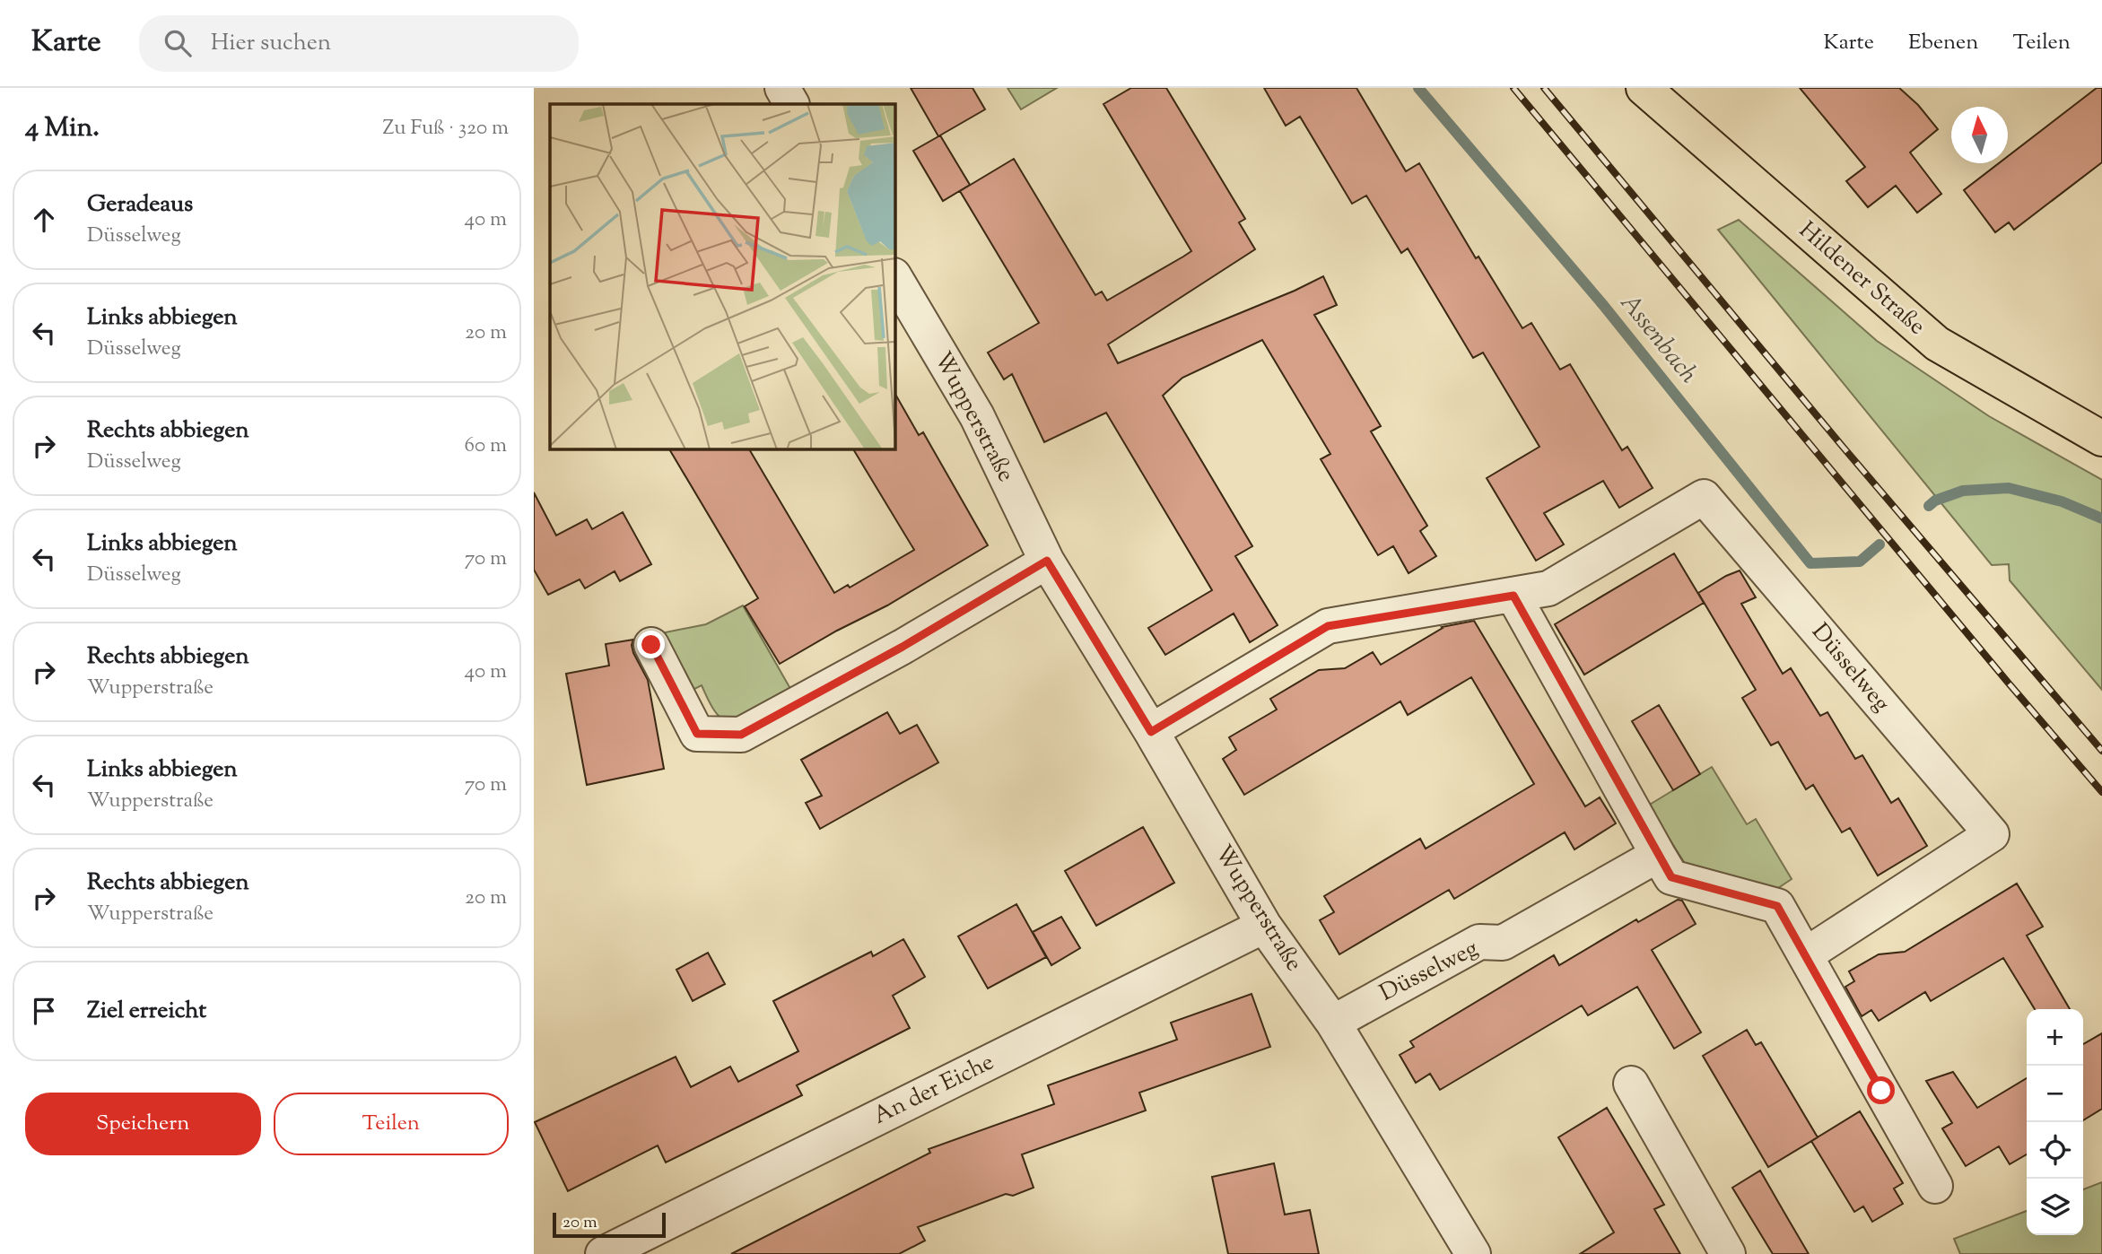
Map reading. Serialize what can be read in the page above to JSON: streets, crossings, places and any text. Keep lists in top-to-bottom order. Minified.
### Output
{"streets":{"main road":["Hildener Straße"],"street":["Wupperstraße","Düsselweg","An der Eiche"]},"crossings":[["Wupperstraße","Düsselweg"],["Wupperstraße","An der Eiche"]],"water":["Assenbach"],"scale_bar":"20 m","north":"top","page":{"header":"Karte","search":"Hier suchen","nav":["Karte","Ebenen","Teilen"],"heading":["4 Min.","Zu Fuß · 320 m"],"list":[["Geradeaus","Düsselweg","40 m"],["Links abbiegen","Düsselweg","20 m"],["Rechts abbiegen","Düsselweg","60 m"],["Links abbiegen","Düsselweg","70 m"],["Rechts abbiegen","Wupperstraße","40 m"],["Links abbiegen","Wupperstraße","70 m"],["Rechts abbiegen","Wupperstraße","20 m"],"Ziel erreicht"],"map_buttons":["+","−"],"buttons":["Speichern","Teilen"],"scale":"20 m"}}
